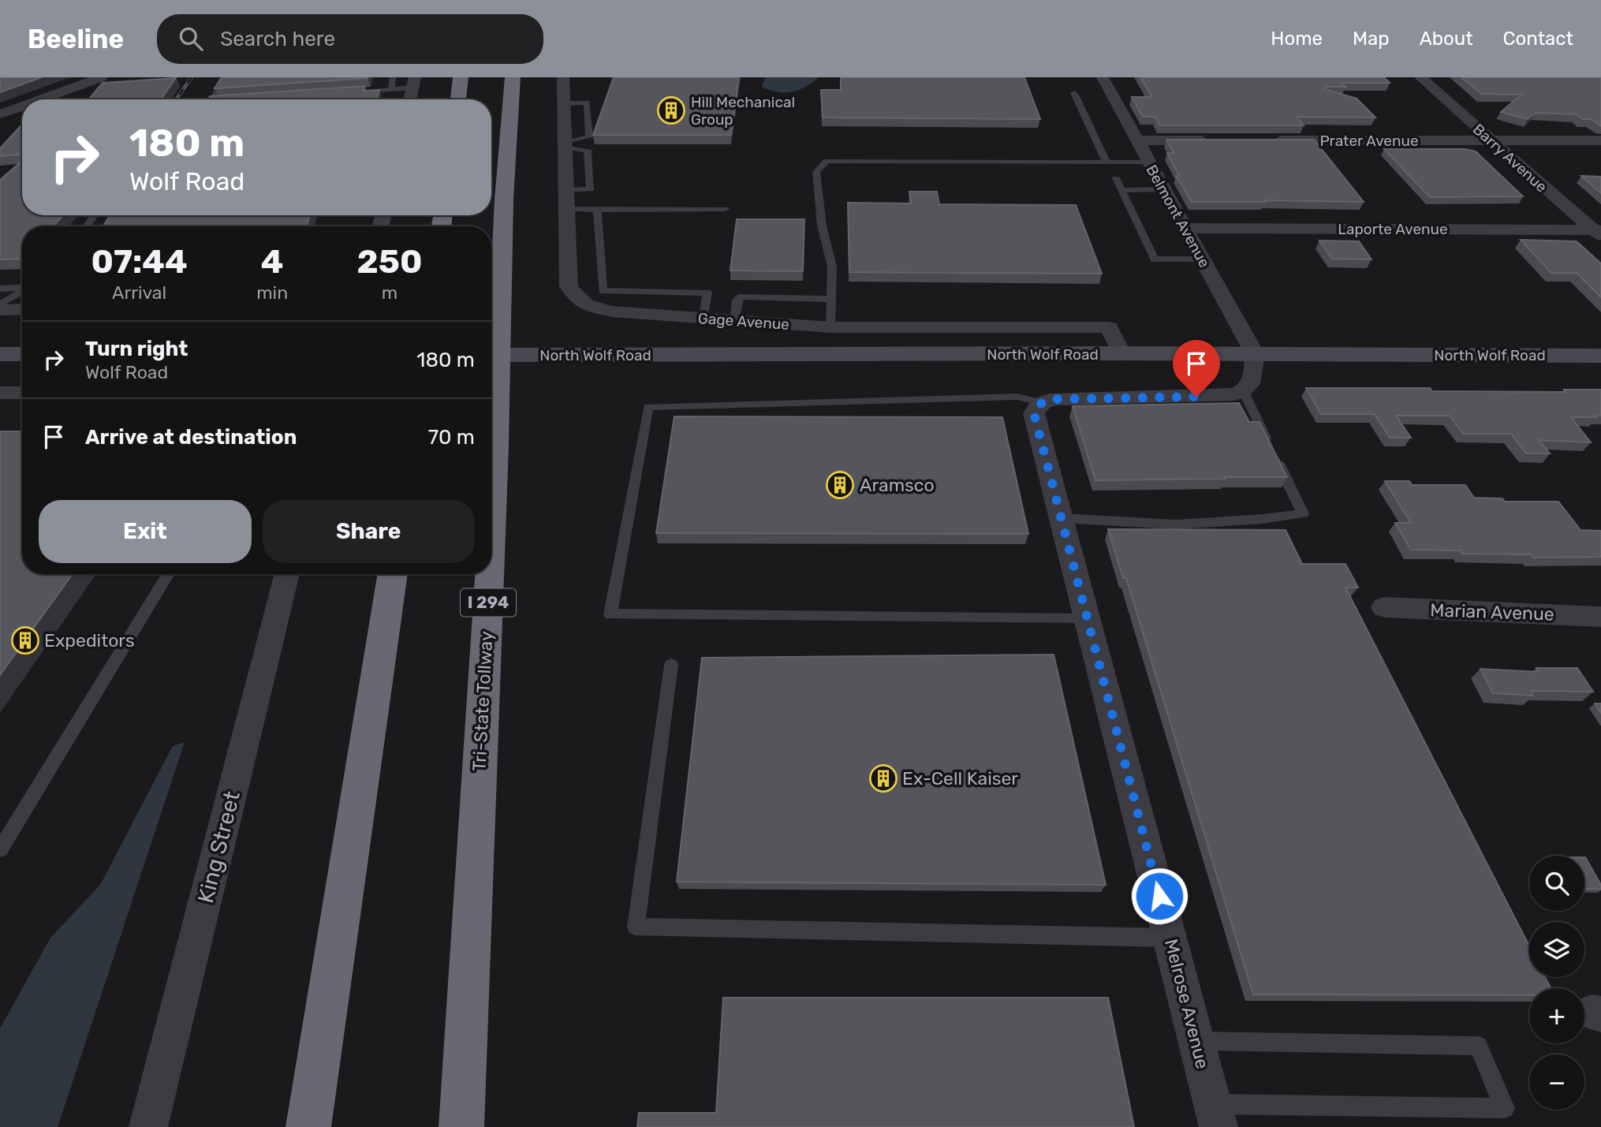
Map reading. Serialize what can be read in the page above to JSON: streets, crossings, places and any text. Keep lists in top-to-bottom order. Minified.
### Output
{"streets":{"highway":["I 294","Tri-State Tollway"],"main road":["North Wolf Road"],"street":["Prater Avenue","Barry Avenue","Belmont Avenue","Laporte Avenue","Gage Avenue","Marian Avenue","King Street","Melrose Avenue"]},"crossings":[["Prater Avenue","Barry Avenue"],["Barry Avenue","Laporte Avenue"],["Belmont Avenue","Laporte Avenue"],["Belmont Avenue","North Wolf Road"],["Gage Avenue","North Wolf Road"]],"places":{"building":["Hill Mechanical Group","Aramsco","Expeditors","Ex-Cell Kaiser"]},"page":{"header":"Beeline","search":"Search here","nav":["Home","Map","About","Contact"],"turn":["180 m","Wolf Road"],"eta":["07:44","Arrival","4","min","250","m"],"list":[{"name":"Turn right","note":"Wolf Road","value":"180 m"},{"name":"Arrive at destination","value":"70 m"}],"buttons":["Exit","Share"],"map_buttons":["+","−"]}}
